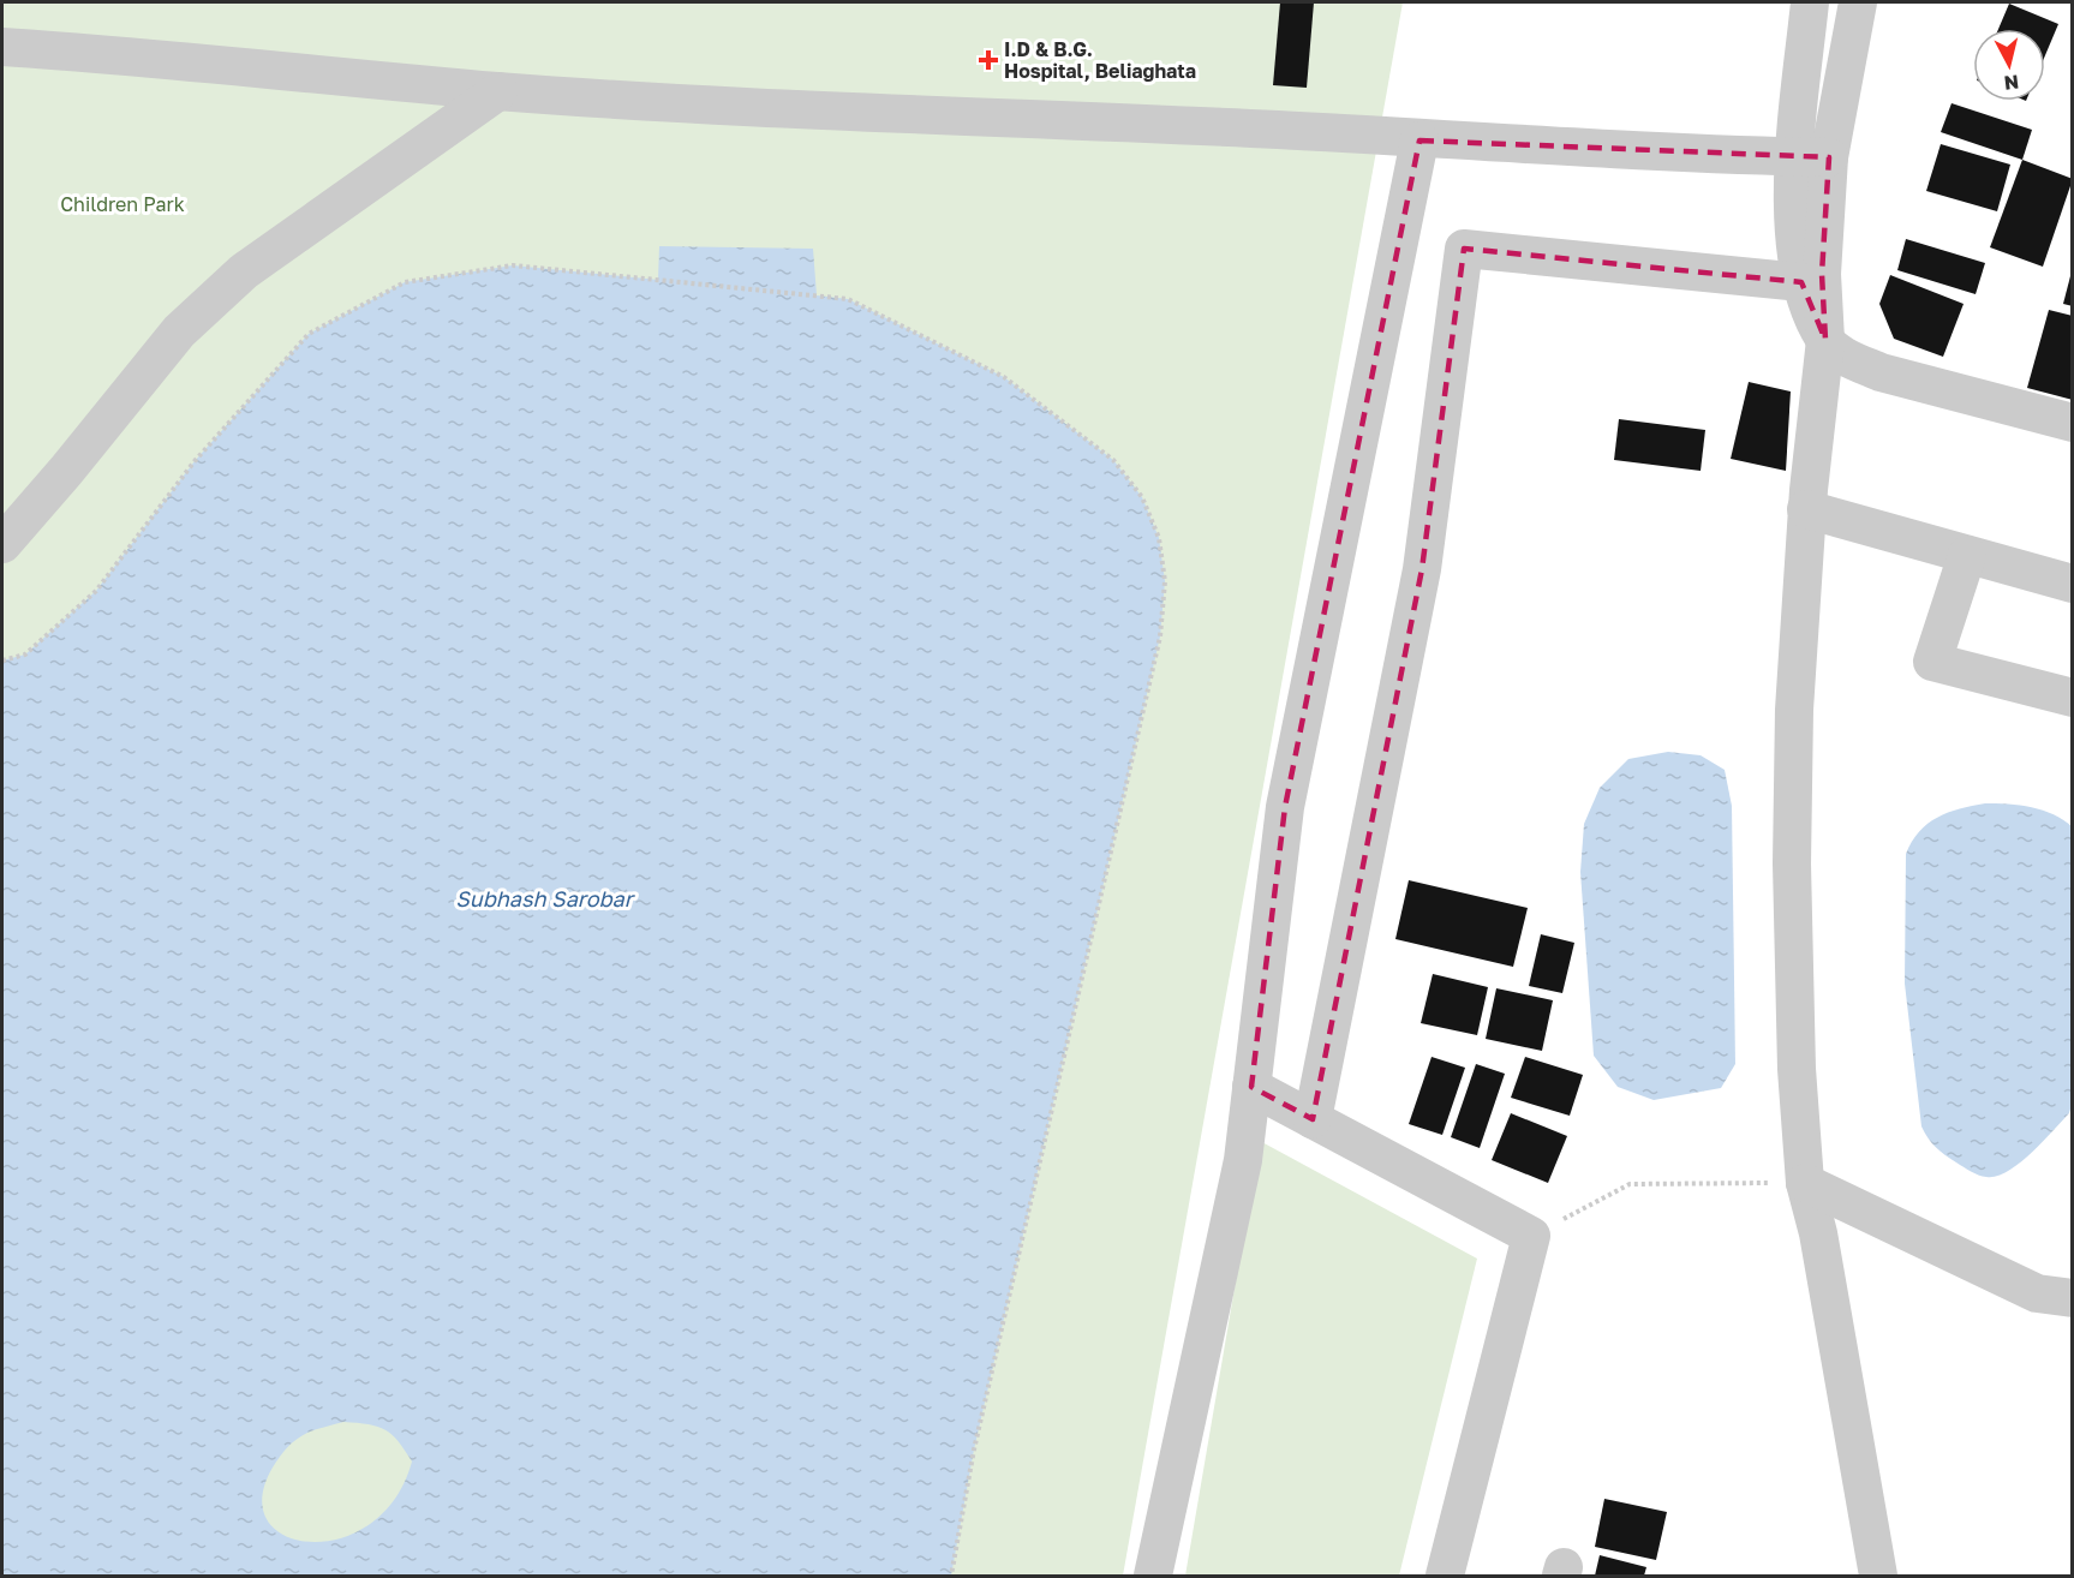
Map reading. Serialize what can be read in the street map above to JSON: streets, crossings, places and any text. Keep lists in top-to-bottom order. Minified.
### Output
{"water":["Subhash Sarobar"],"parks":["Children Park"],"places":{"health":["I.D & B.G. Hospital, Beliaghata"]},"north":"bottom"}
